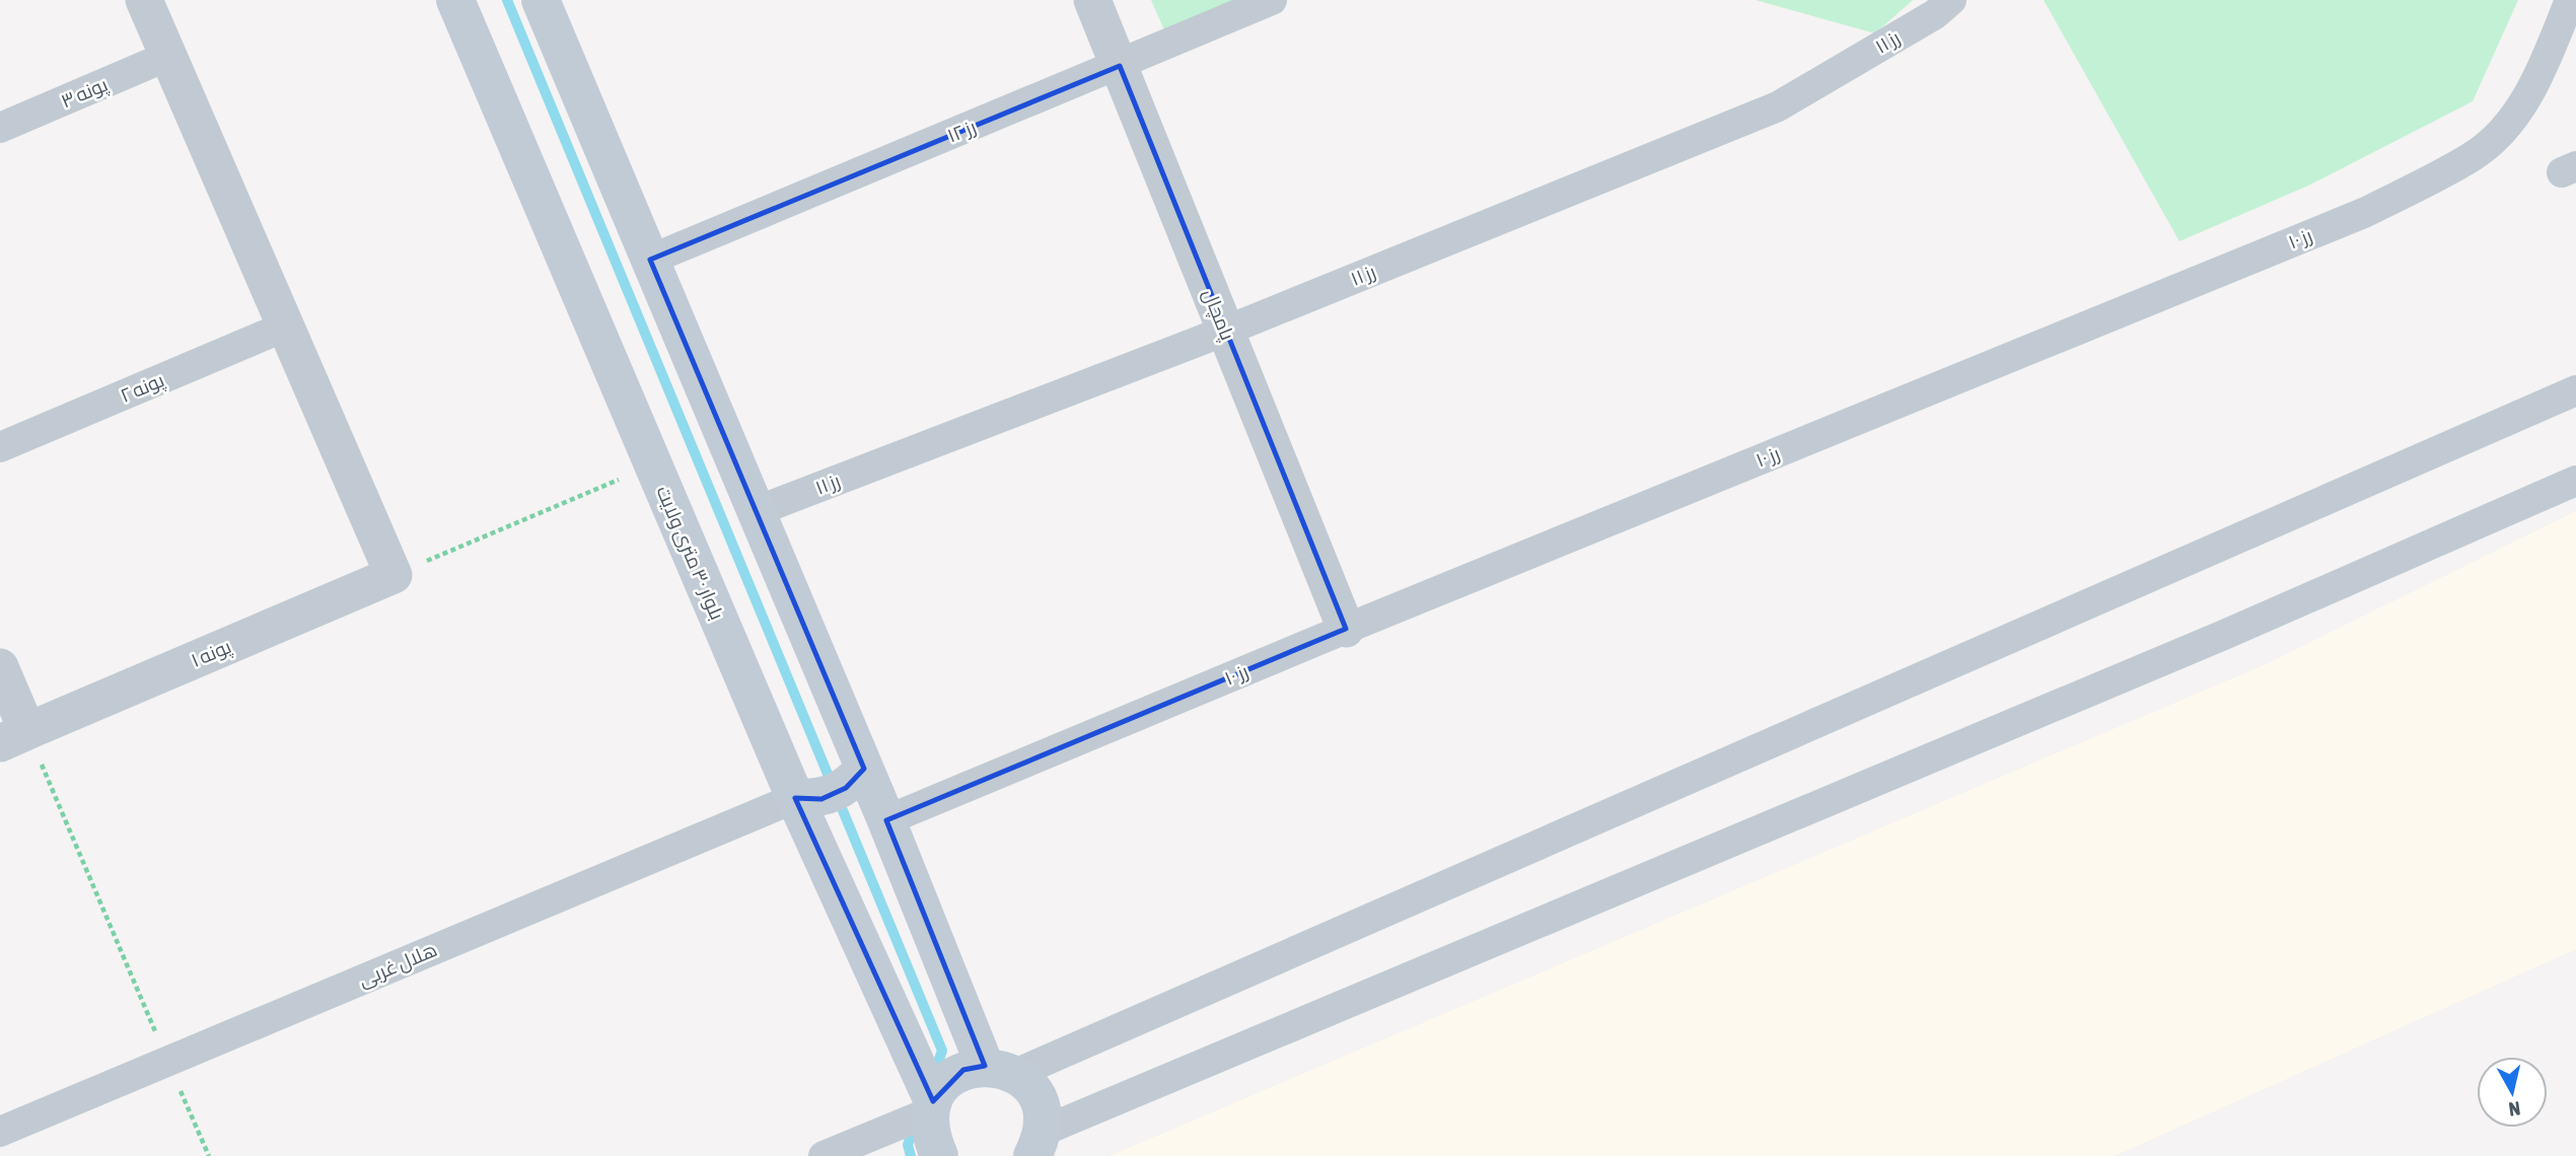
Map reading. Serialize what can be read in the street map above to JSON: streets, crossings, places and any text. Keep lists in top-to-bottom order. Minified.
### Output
{"streets":{"main road":["بلوار ۳۰ متری ولایت"],"street":["رز ۱۱","پونه ۳","رز ۱۲","رز ۱۰","پامچال","پونه ۲","پونه ۱","هلال غربی"]},"crossings":[["رز ۱۱","پامچال"],["رز ۱۲","پامچال"],["رز ۱۰","پامچال"],["بلوار ۳۰ متری ولایت","هلال غربی"]],"north":"bottom"}
